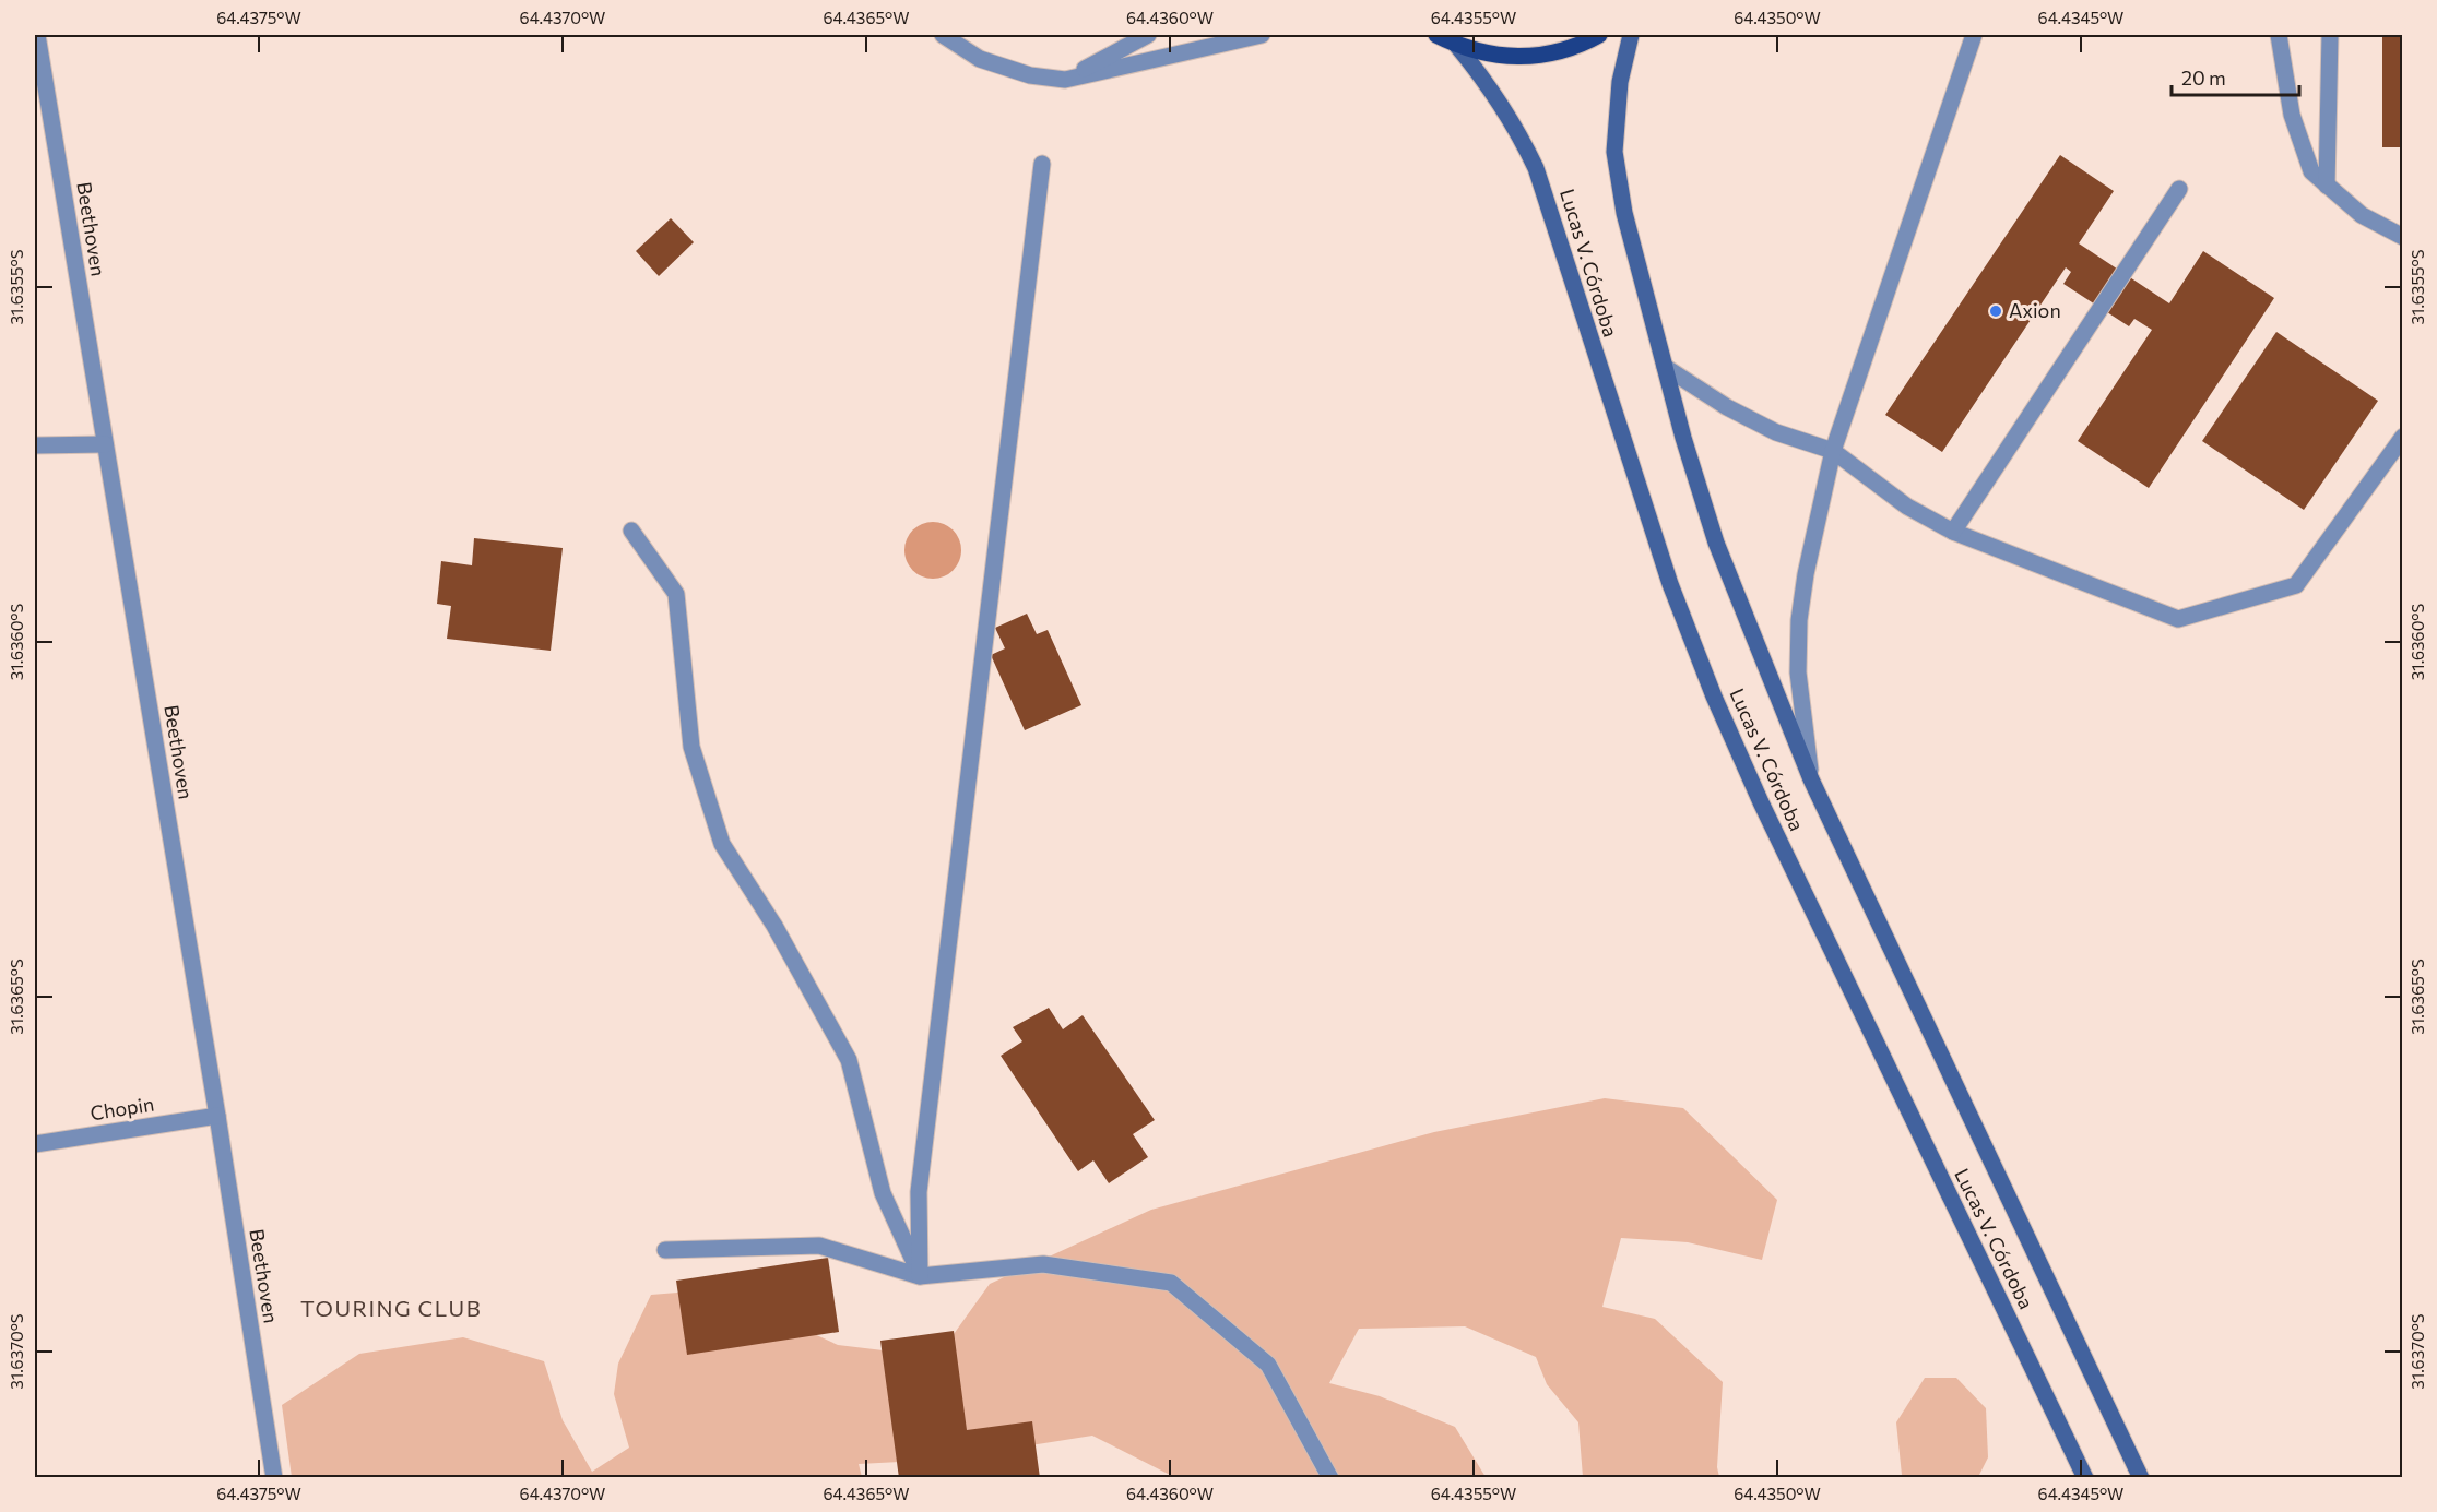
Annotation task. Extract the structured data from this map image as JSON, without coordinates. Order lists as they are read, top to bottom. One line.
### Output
{"streets":{"main road":["Lucas V. Córdoba"],"street":["Beethoven","Chopin"]},"crossings":[["Beethoven","Chopin"]],"districts":["TOURING CLUB"],"places":["Axion"],"scale_bar":"20 m","coordinates":["64.4375°W","64.4370°W","64.4365°W","64.4360°W","64.4355°W","64.4350°W","64.4345°W","31.6355°S","31.6360°S","31.6365°S","31.6370°S"]}
